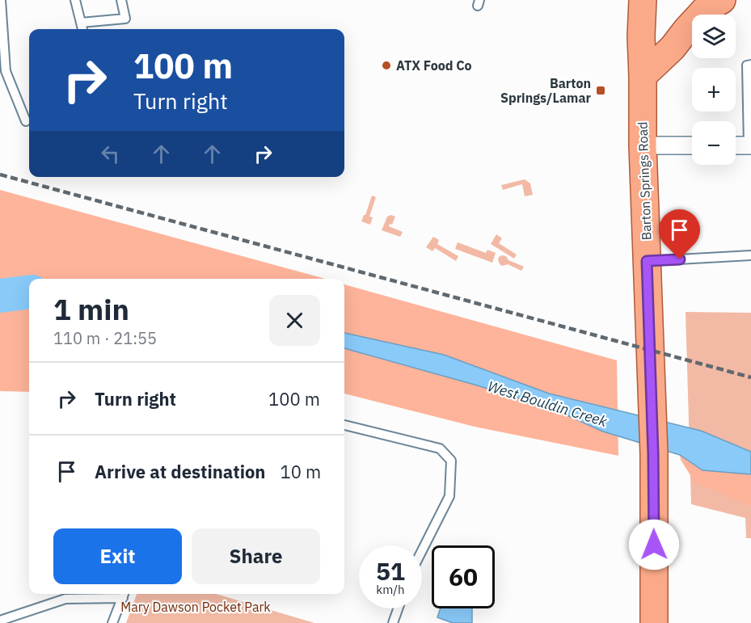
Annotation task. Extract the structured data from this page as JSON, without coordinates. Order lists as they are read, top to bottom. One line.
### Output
{"streets":{"main road":["Barton Springs Road"]},"water":["West Bouldin Creek"],"parks":["Mary Dawson Pocket Park"],"places":{"other":["ATX Food Co"],"transit":["Barton Springs/Lamar"]},"page":{"map_buttons":["+","−"],"turn":["100 m","Turn right"],"heading":["1 min","110 m · 21:55"],"list":[{"name":"Turn right","value":"100 m"},{"name":"Arrive at destination","value":"10 m"}],"buttons":["Exit","Share"],"speed":"51 km/h","limit":"60"}}
